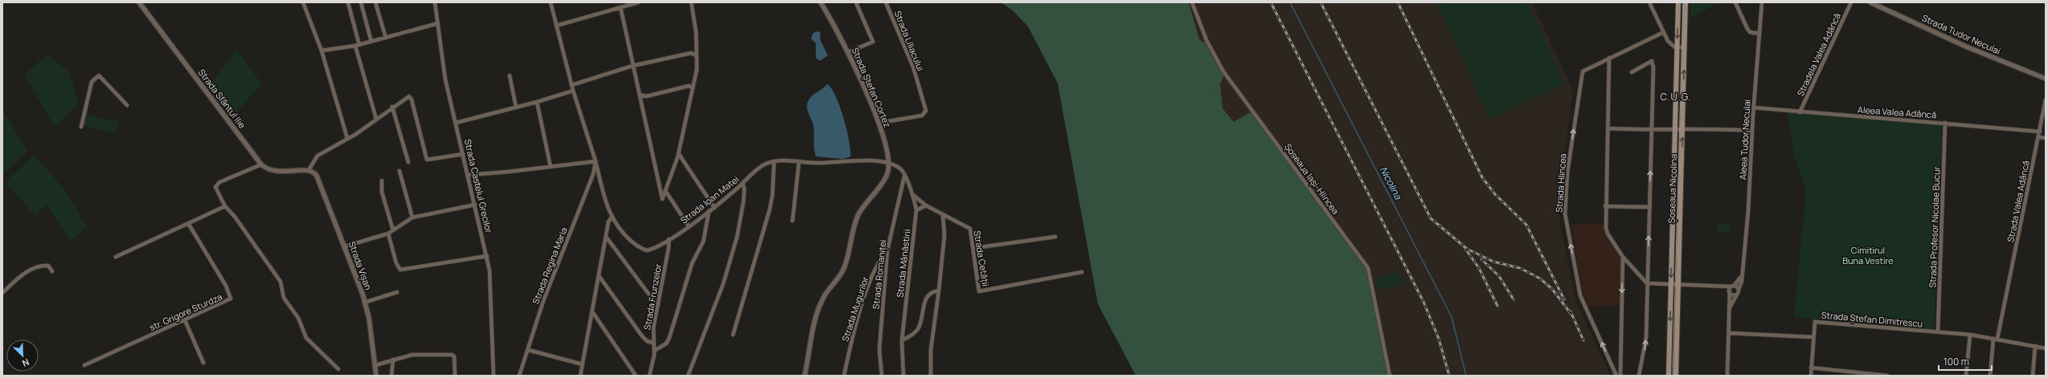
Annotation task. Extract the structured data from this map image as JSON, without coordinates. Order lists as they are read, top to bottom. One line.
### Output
{"streets":{"main road":["Șoseaua Nicolina"],"street":["Strada Tudor Neculai","Strada Liliacului","Stradela Valea Adâncă","Strada Ștefan Cortez","Strada Sfântul Ilie","Aleea Valea Adâncă","Aleea Tudor Neculai","Șoseaua Iași-Hlincea","Strada Hlincea","Strada Castelul Grecilor","Strada Ioan Matei","Strada Valea Adâncă","Strada Profesor Nicolae Bucur","Strada Cetății","Strada Mânăstirii","Strada Vișan","Strada Regina Maria","Strada Romaniței","Strada Frunzelor","Strada Mugurilor","str. Grigore Sturdza","Strada Ștefan Dimitrescu"]},"crossings":[["Strada Liliacului","Strada Ștefan Cortez"],["Stradela Valea Adâncă","Aleea Valea Adâncă"],["Strada Ștefan Cortez","Strada Ioan Matei"],["Strada Ștefan Cortez","Strada Mânăstirii"],["Strada Sfântul Ilie","Strada Vișan"],["Aleea Valea Adâncă","Aleea Tudor Neculai"],["Aleea Valea Adâncă","Strada Valea Adâncă"],["Aleea Valea Adâncă","Strada Profesor Nicolae Bucur"],["Strada Ioan Matei","Strada Mânăstirii"],["Strada Ioan Matei","Strada Regina Maria"],["Strada Ioan Matei","Strada Frunzelor"],["Strada Valea Adâncă","Strada Ștefan Dimitrescu"],["Strada Profesor Nicolae Bucur","Strada Ștefan Dimitrescu"],["Strada Cetății","Strada Mânăstirii"],["Strada Mânăstirii","Strada Romaniței"],["Strada Romaniței","Strada Mugurilor"]],"districts":["C.U.G."],"water":["Nicolina"],"parks":["Cimitirul Buna Vestire"],"scale_bar":"100 m","north":"bottom right"}
